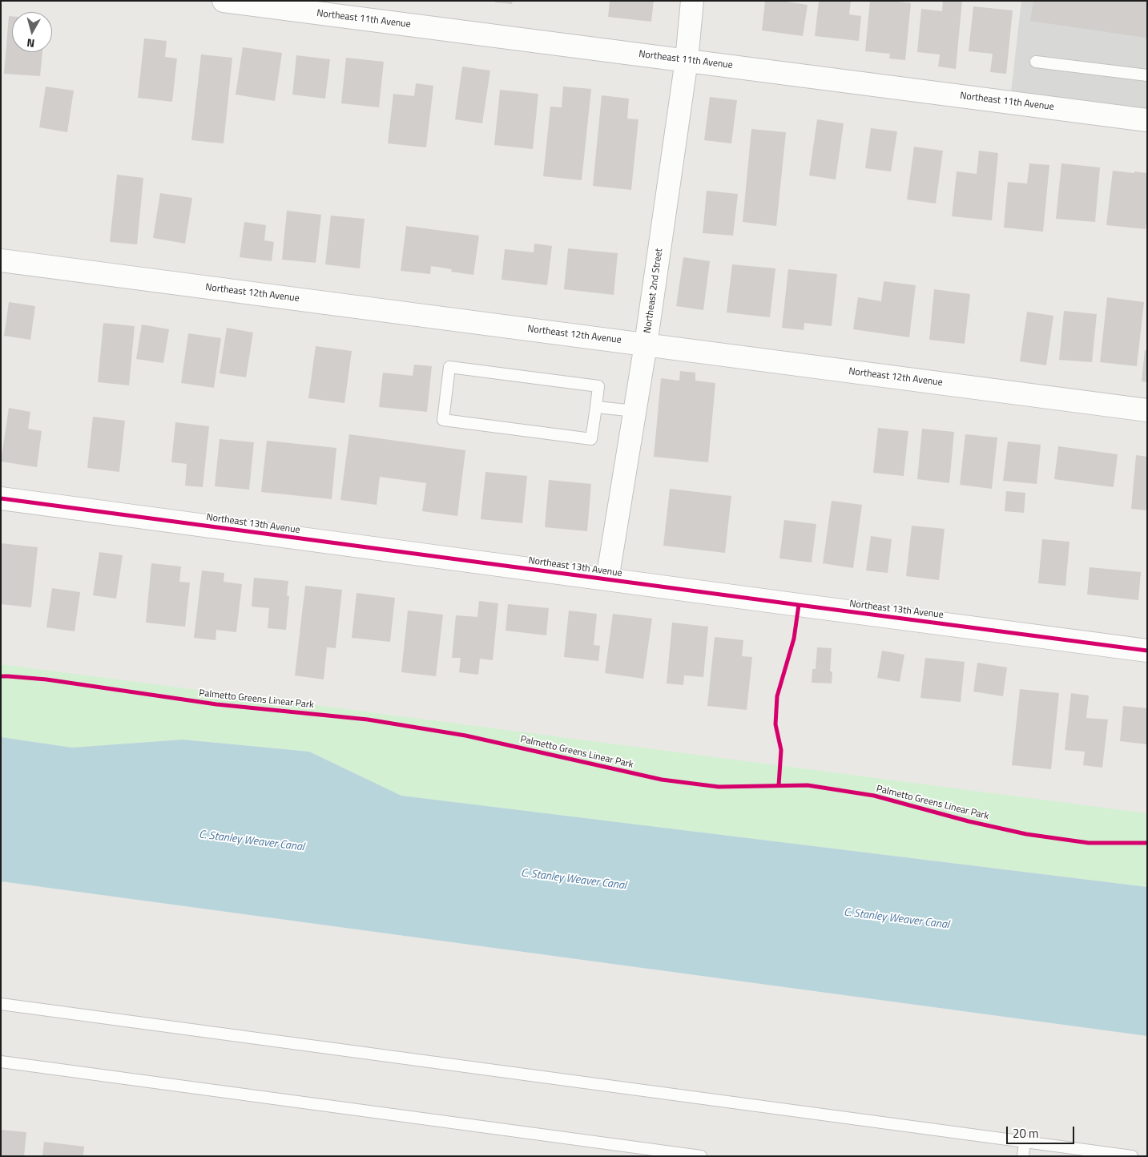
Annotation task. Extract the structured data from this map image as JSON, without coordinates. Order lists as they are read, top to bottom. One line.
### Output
{"streets":{"street":["Northeast 11th Avenue","Northeast 2nd Street","Northeast 12th Avenue","Northeast 13th Avenue"],"cycle path":["Palmetto Greens Linear Park"]},"crossings":[["Northeast 11th Avenue","Northeast 2nd Street"],["Northeast 2nd Street","Northeast 12th Avenue"],["Northeast 2nd Street","Northeast 13th Avenue"]],"water":["C. Stanley Weaver Canal"],"scale_bar":"20 m","north":"bottom"}
